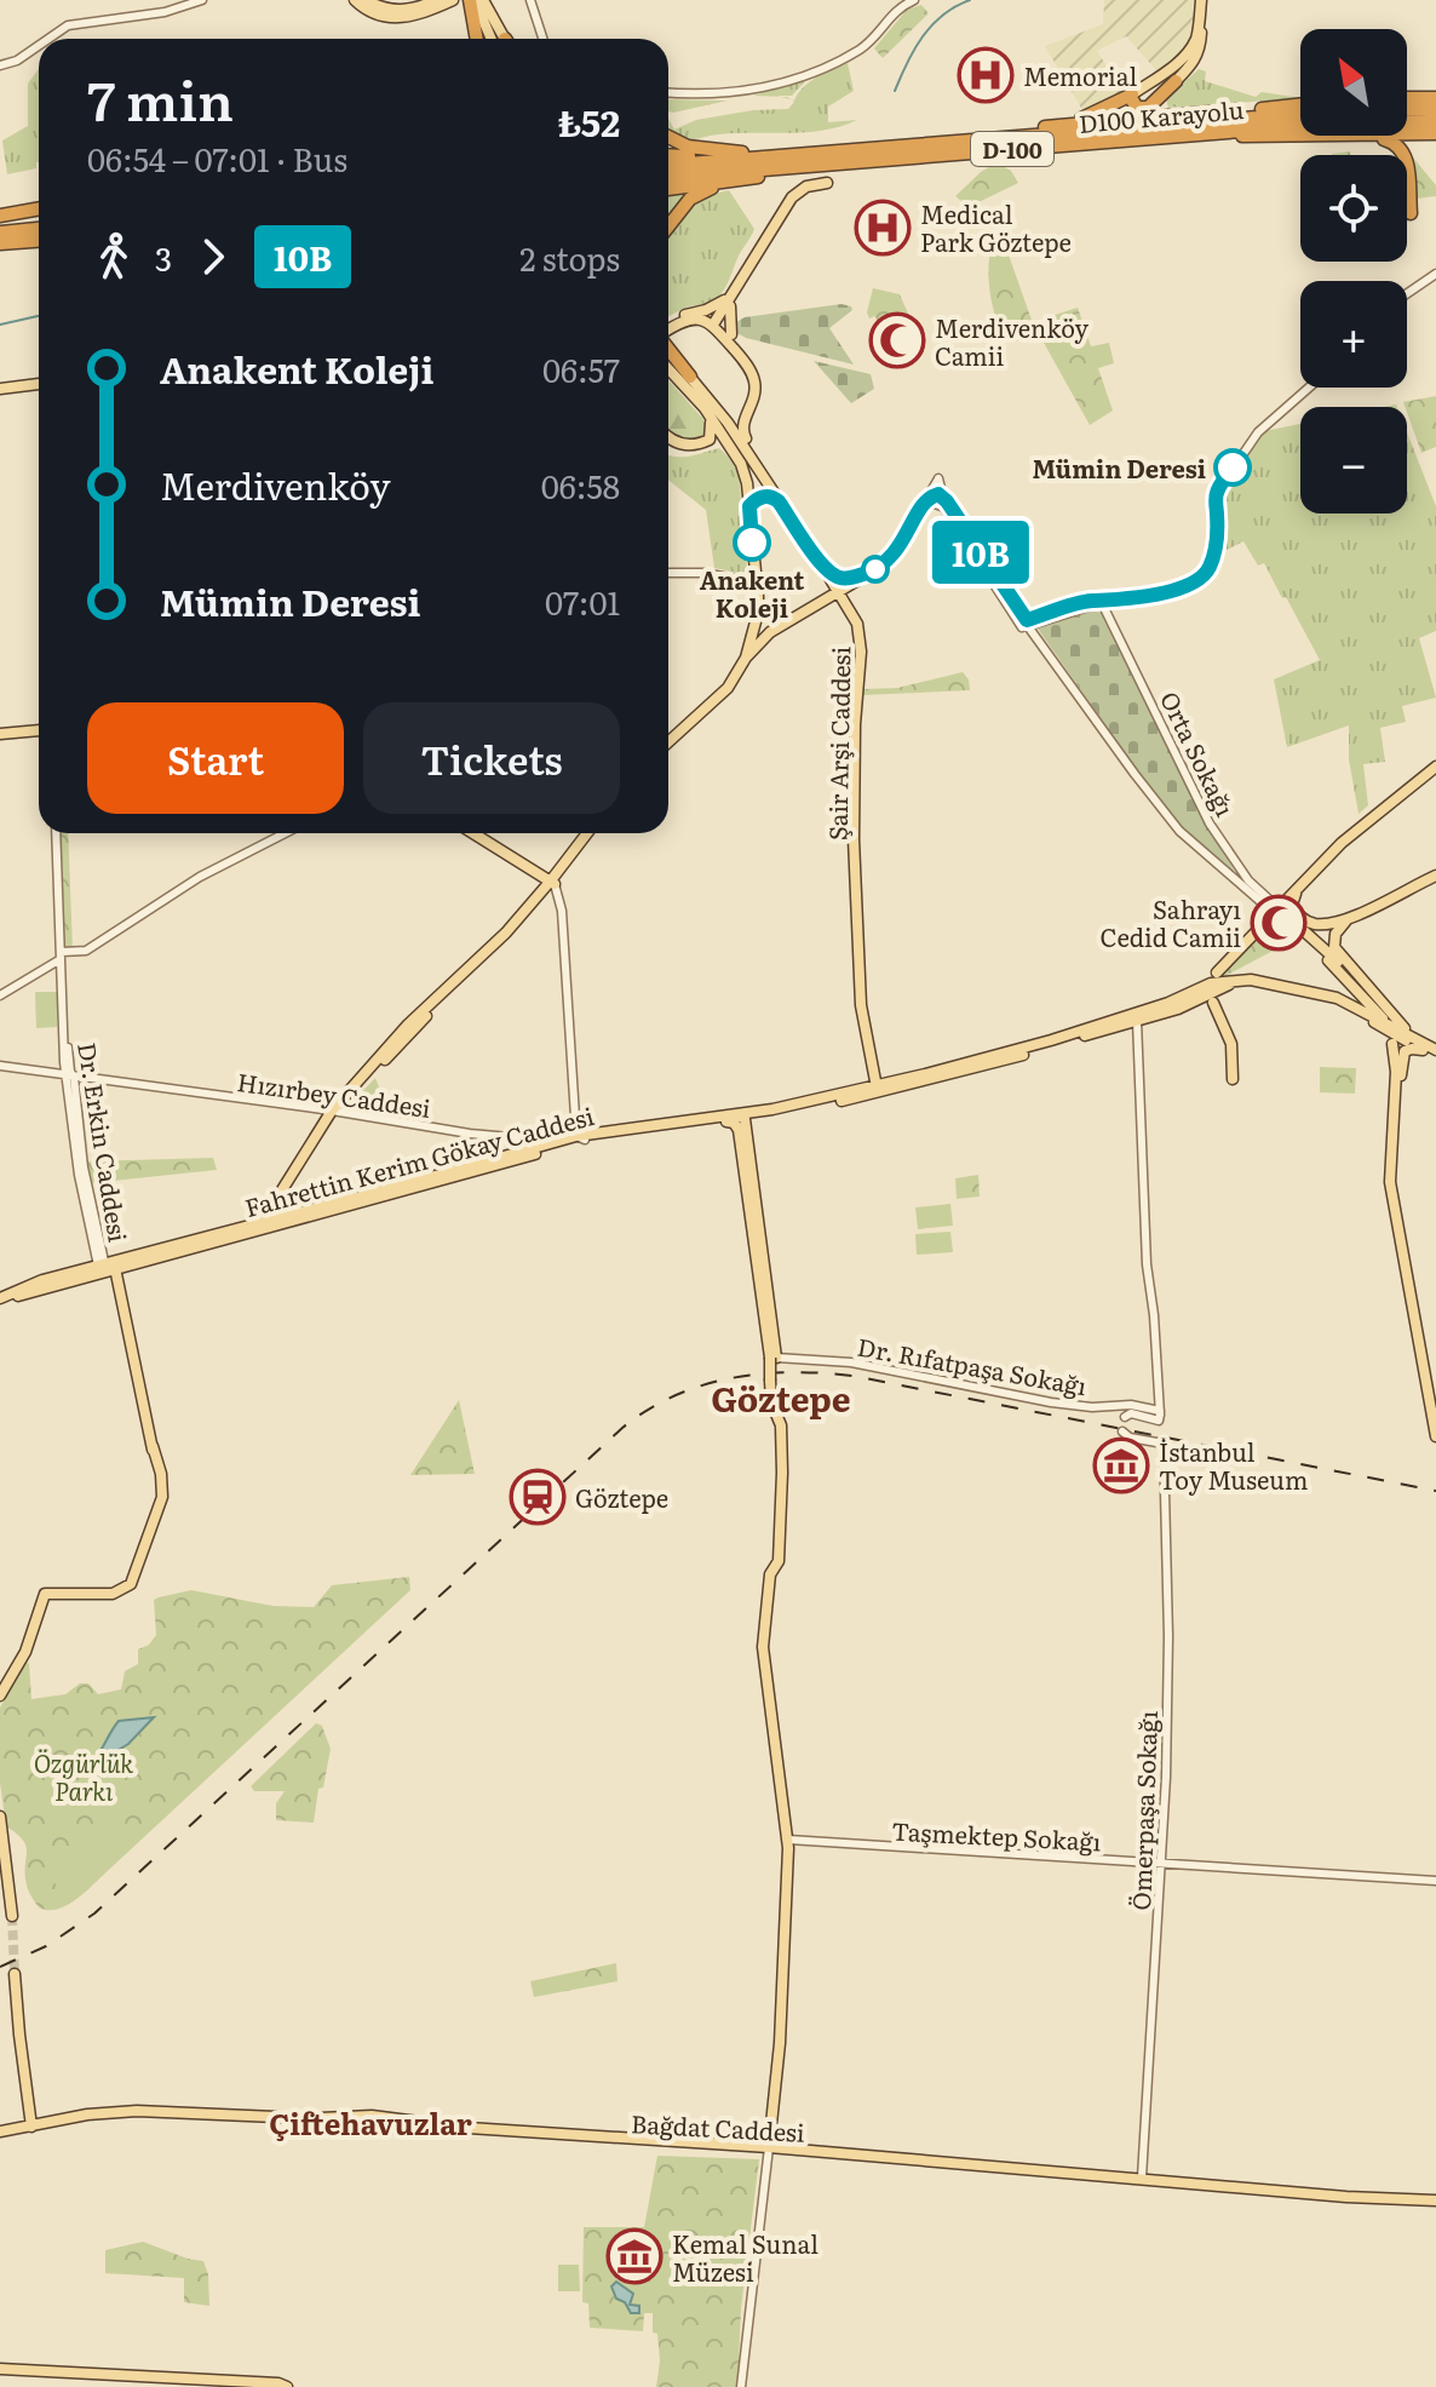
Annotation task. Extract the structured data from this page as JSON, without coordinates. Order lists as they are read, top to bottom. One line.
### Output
{"streets":{"highway":["D100 Karayolu","D-100"],"main road":["Şair Arşi Caddesi","Fahrettin Kerim Gökay Caddesi","Bağdat Caddesi"],"street":["Orta Sokağı","Hızırbey Caddesi","Dr. Erkin Caddesi","Dr. Rıfatpaşa Sokağı","Ömerpaşa Sokağı","Taşmektep Sokağı"]},"crossings":[["Şair Arşi Caddesi","Fahrettin Kerim Gökay Caddesi"],["Hızırbey Caddesi","Dr. Erkin Caddesi"],["Hızırbey Caddesi","Fahrettin Kerim Gökay Caddesi"],["Dr. Erkin Caddesi","Fahrettin Kerim Gökay Caddesi"],["Ömerpaşa Sokağı","Taşmektep Sokağı"],["Ömerpaşa Sokağı","Bağdat Caddesi"]],"districts":["Göztepe","Çiftehavuzlar"],"parks":["Özgürlük Parkı"],"places":{"hospital":["Memorial","Medical Park Göztepe"],"mosque":["Merdivenköy Camii","Sahrayı Cedid Camii"],"other":["Mümin Deresi","Anakent Koleji"],"museum":["İstanbul Toy Museum","Kemal Sunal Müzesi"],"station":["Göztepe"]},"lines":["bus line 10B"],"north":"top left","page":{"on_map":"10B","map_buttons":["+","−"],"heading":["7 min","06:54 – 07:01 · Bus","₺52"],"legs":["3","10B","2 stops"],"list":[{"name":"Anakent Koleji","value":"06:57"},{"name":"Merdivenköy","value":"06:58"},{"name":"Mümin Deresi","value":"07:01"}],"buttons":["Start","Tickets"]}}
